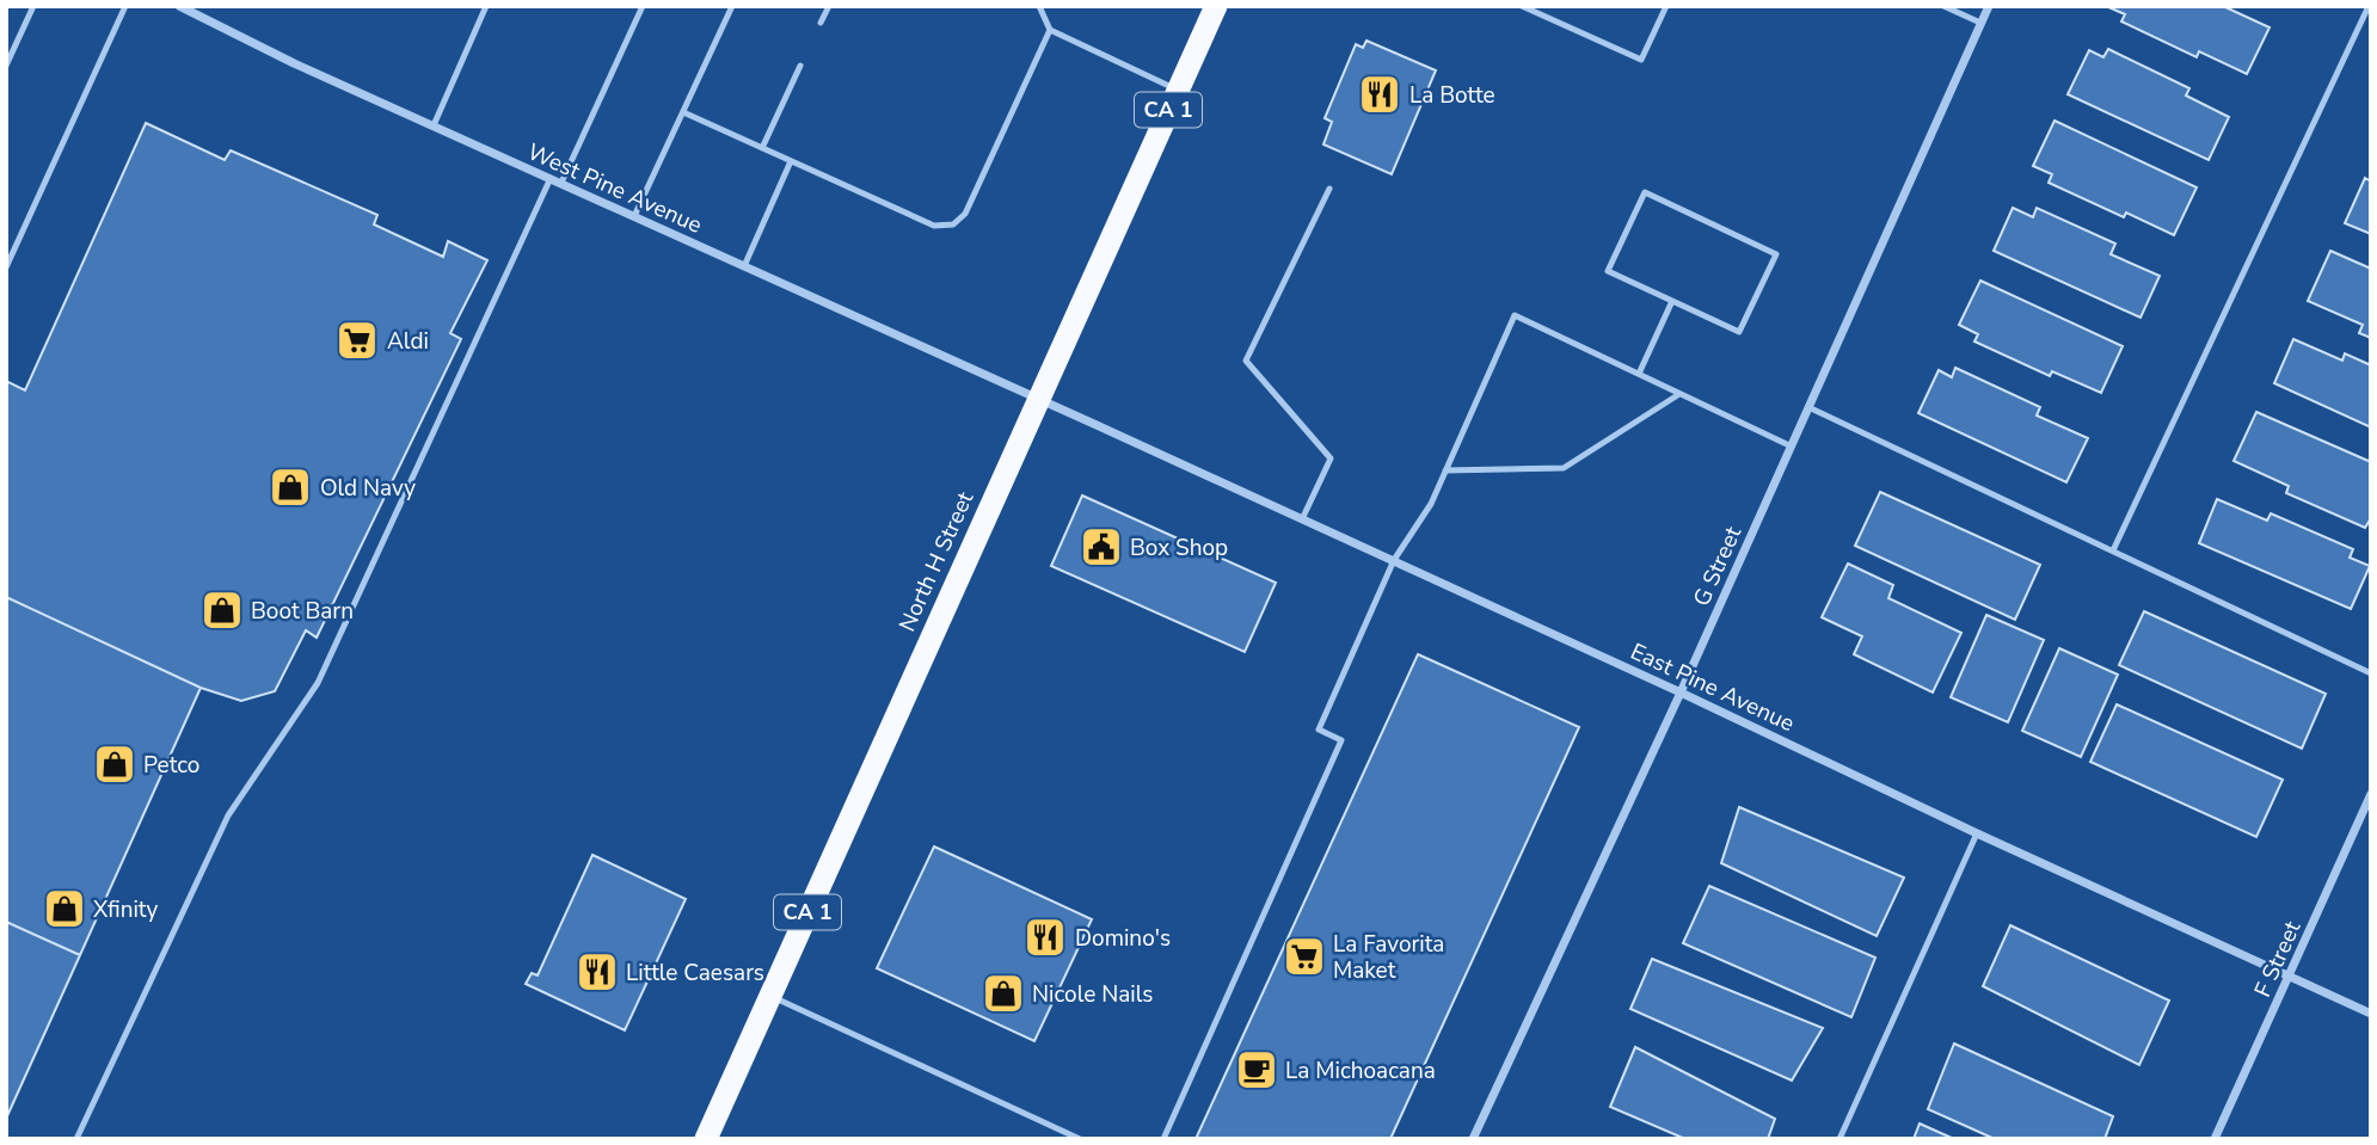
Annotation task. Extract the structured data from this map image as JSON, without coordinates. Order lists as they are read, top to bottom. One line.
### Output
{"streets":{"highway":["CA 1","North H Street"],"street":["West Pine Avenue","G Street","East Pine Avenue","F Street"]},"crossings":[["West Pine Avenue","North H Street"],["West Pine Avenue","East Pine Avenue"],["North H Street","East Pine Avenue"],["G Street","East Pine Avenue"],["East Pine Avenue","F Street"]],"places":{"restaurant":["La Botte","Domino's","Little Caesars"],"supermarket":["Aldi","La Favorita Maket"],"shop":["Old Navy","Boot Barn","Petco","Xfinity","Nicole Nails"],"public building":["Box Shop"],"cafe":["La Michoacana"]}}
